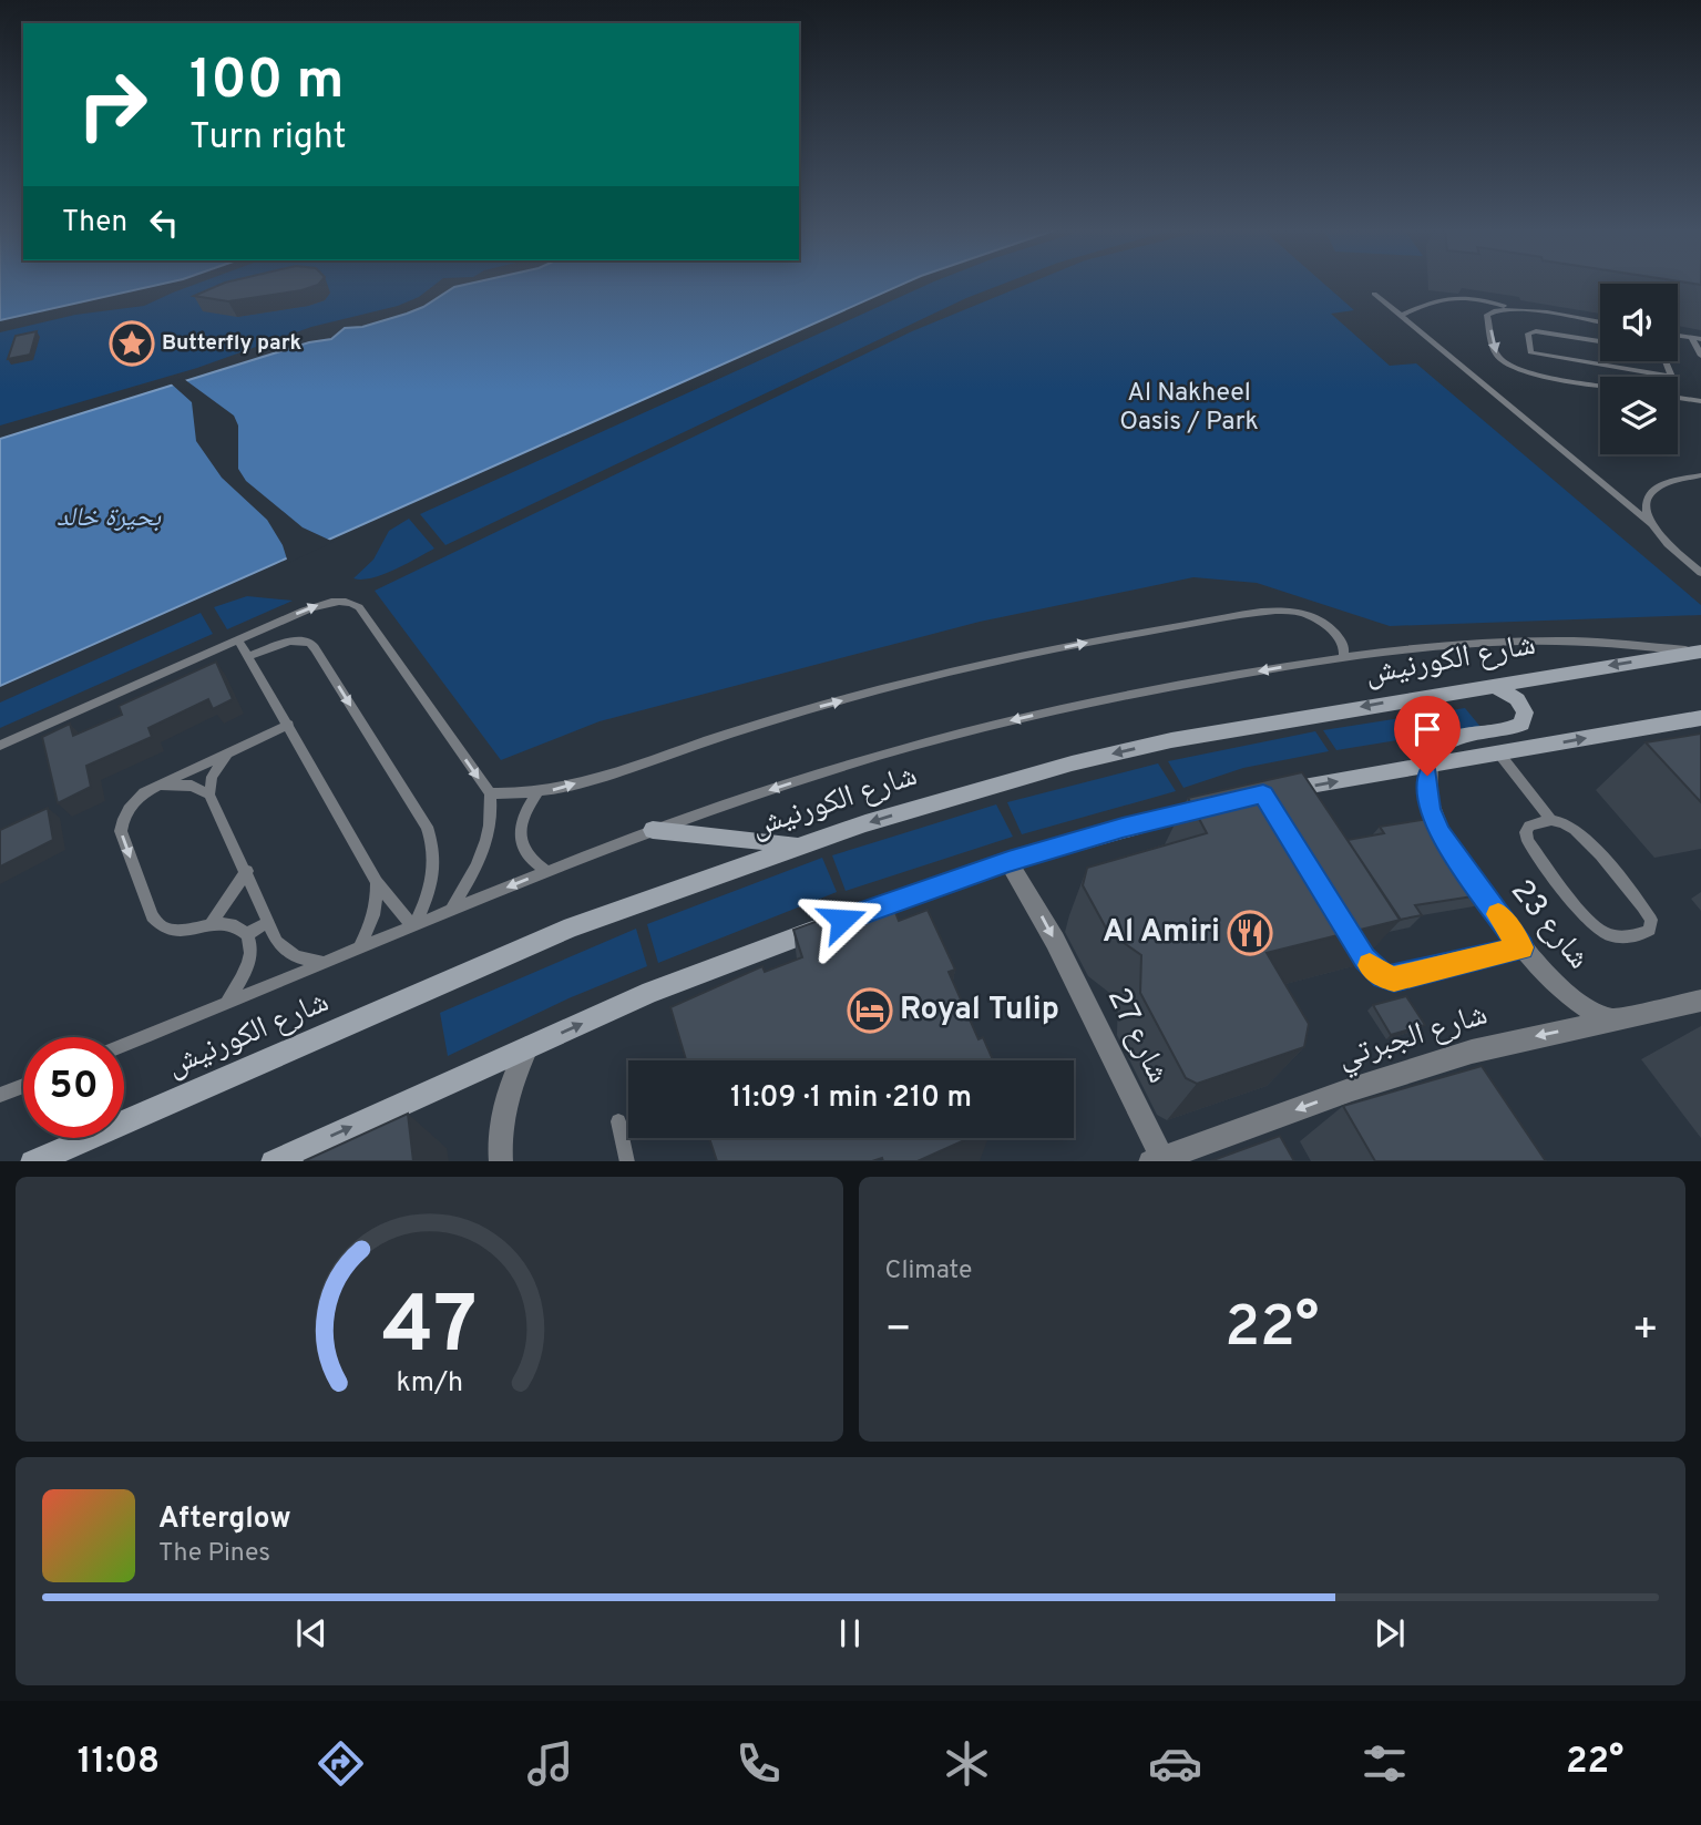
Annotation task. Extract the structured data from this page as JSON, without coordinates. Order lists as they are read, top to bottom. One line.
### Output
{"streets":{"main road":["شارع الكورنيش"],"street":["شارع 23","شارع 27","شارع الجبرتي"]},"crossings":[["شارع 23","شارع الجبرتي"],["شارع 27","شارع الجبرتي"]],"one_way":["شارع 27","شارع الجبرتي"],"water":["بحيرة خالد"],"parks":["Al Nakheel Oasis / Park"],"places":{"place":["Butterfly park"],"restaurant":["Al Amiri"],"hotel":["Royal Tulip"]},"page":{"turn":["100 m","Turn right"],"then":"Then","limit":"50","trip":"11:09 · 1 min · 210 m","tile":"Climate","heat":["−","22°","+"],"song":["Afterglow","The Pines"],"tabs":["11:08","22°"],"gauge":["47","km/h"]}}
